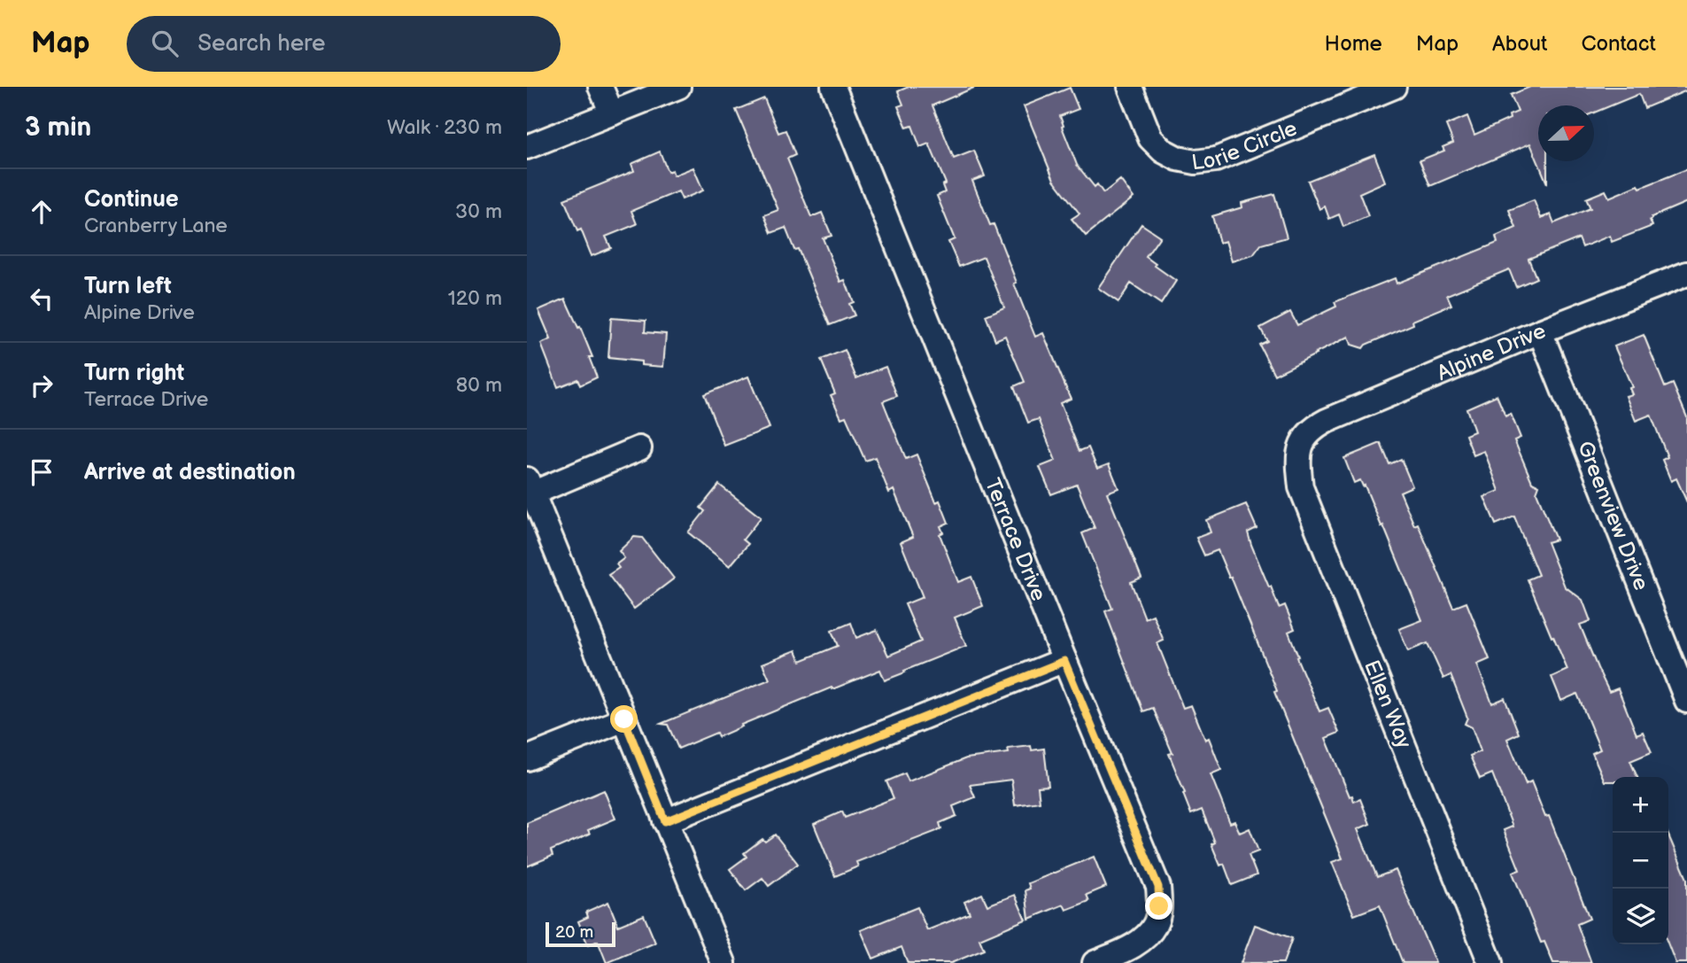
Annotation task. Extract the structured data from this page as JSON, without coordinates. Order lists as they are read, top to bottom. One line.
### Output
{"streets":{"street":["Lorie Circle","Alpine Drive","Greenview Drive","Terrace Drive","Ellen Way"]},"crossings":[["Alpine Drive","Greenview Drive"],["Alpine Drive","Ellen Way"]],"scale_bar":"20 m","north":"right","page":{"header":"Map","search":"Search here","nav":["Home","Map","About","Contact"],"heading":["3 min","Walk · 230 m"],"list":[["Continue","Cranberry Lane","30 m"],["Turn left","Alpine Drive","120 m"],["Turn right","Terrace Drive","80 m"],"Arrive at destination"],"map_buttons":["+","−"],"scale":"20 m"}}
